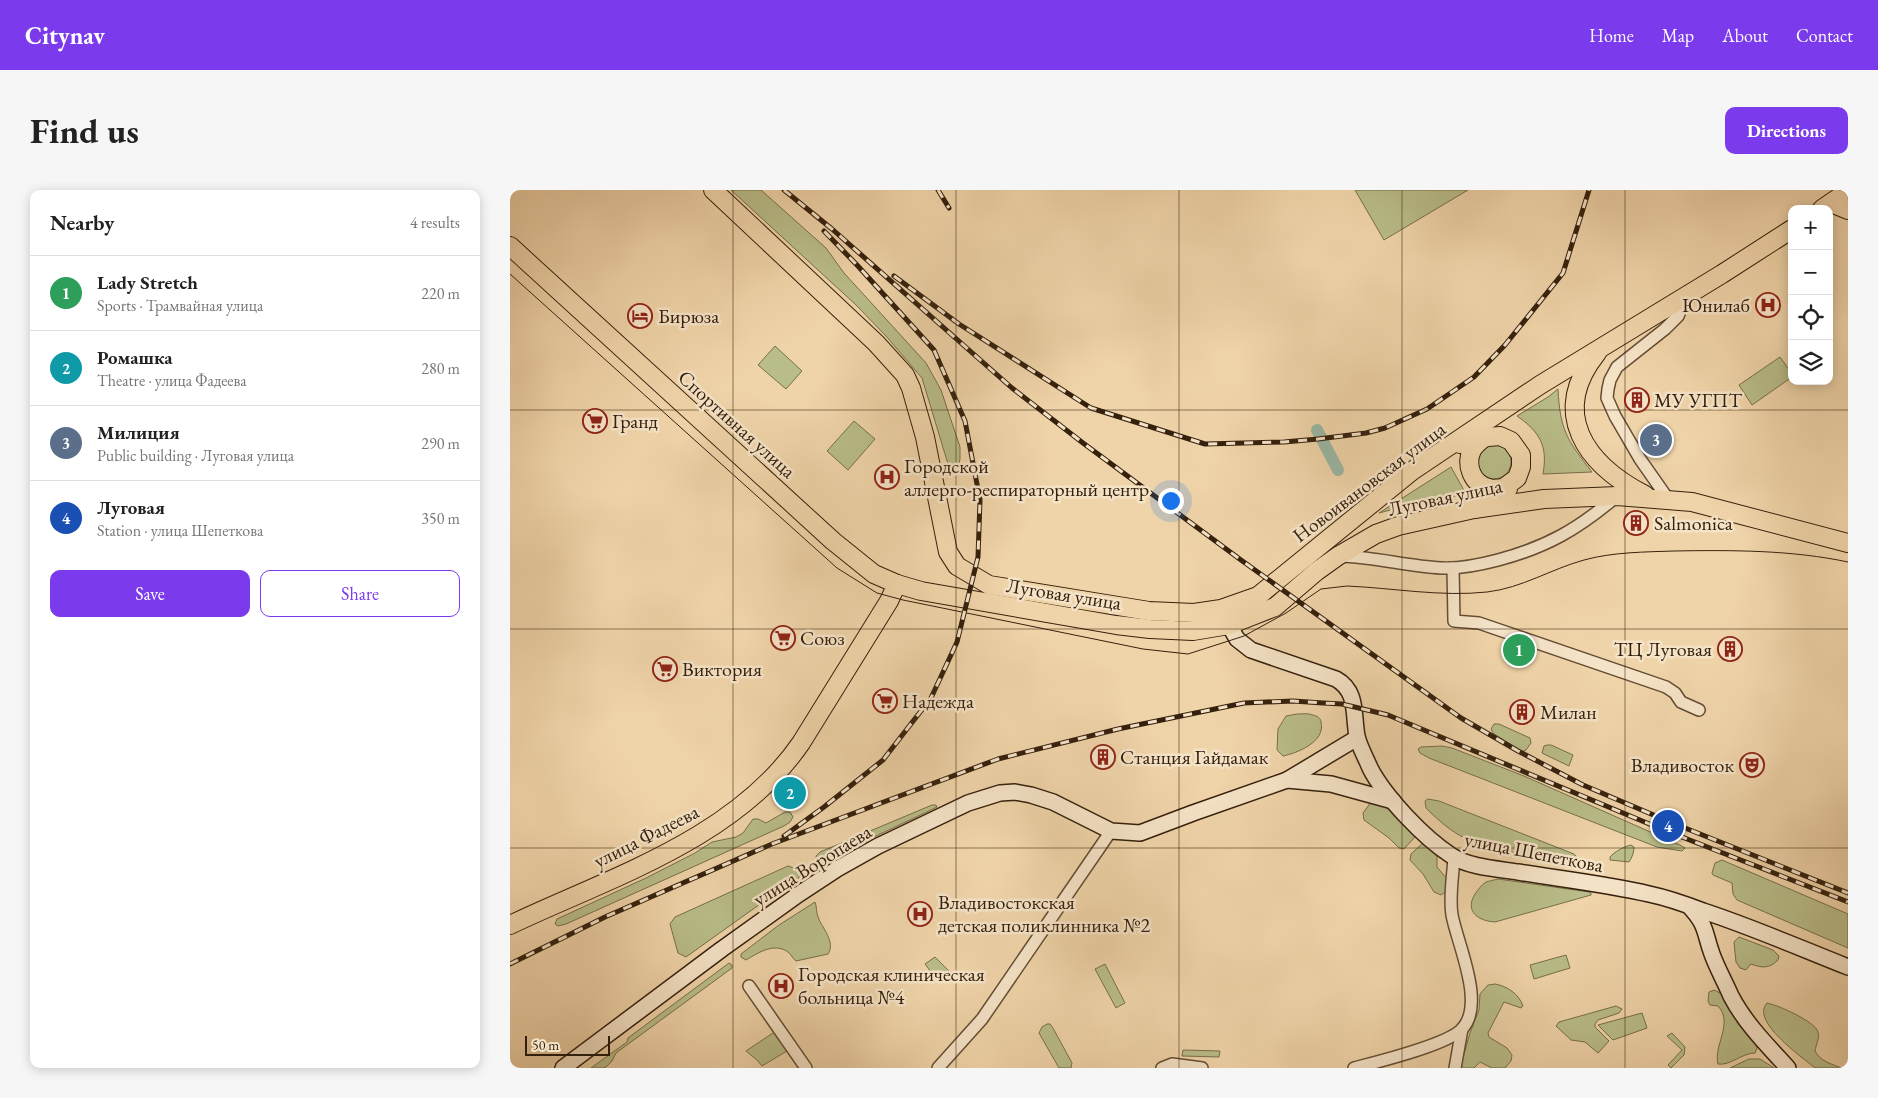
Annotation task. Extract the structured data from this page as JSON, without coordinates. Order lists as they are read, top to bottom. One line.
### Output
{"streets":{"main road":["Спортивная улица","Новоивановская улица","Луговая улица","улица Фадеева","улица Шепеткова","улица Воропаева"]},"crossings":[["Спортивная улица","Луговая улица"],["Спортивная улица","улица Фадеева"],["Луговая улица","улица Шепеткова"]],"places":{"hospital":["Юнилаб","Городской аллерго-респираторный центр","Владивостокская детская поликлинника №2","Городская клиническая больница №4"],"hotel":["Бирюза"],"building":["МУ УГПТ","Salmonica","ТЦ Луговая","Милан","Станция Гайдамак"],"supermarket":["Гранд","Союз","Виктория","Надежда"],"theatre":["Владивосток"]},"scale_bar":"50 m","page":{"header":"Citynav","nav":["Home","Map","About","Contact"],"buttons":["Directions",["Save","Share"]],"title":"Find us","heading":["Nearby","4 results"],"map_buttons":["+","−"],"list":[{"mark":"1","name":"Lady Stretch","note":"Sports · Трамвайная улица","value":"220 m"},{"mark":"2","name":"Ромашка","note":"Theatre · улица Фадеева","value":"280 m"},{"mark":"3","name":"Милиция","note":"Public building · Луговая улица","value":"290 m"},{"mark":"4","name":"Луговая","note":"Station · улица Шепеткова","value":"350 m"}],"pins":["3","1","2","4"],"scale":"50 m"}}
